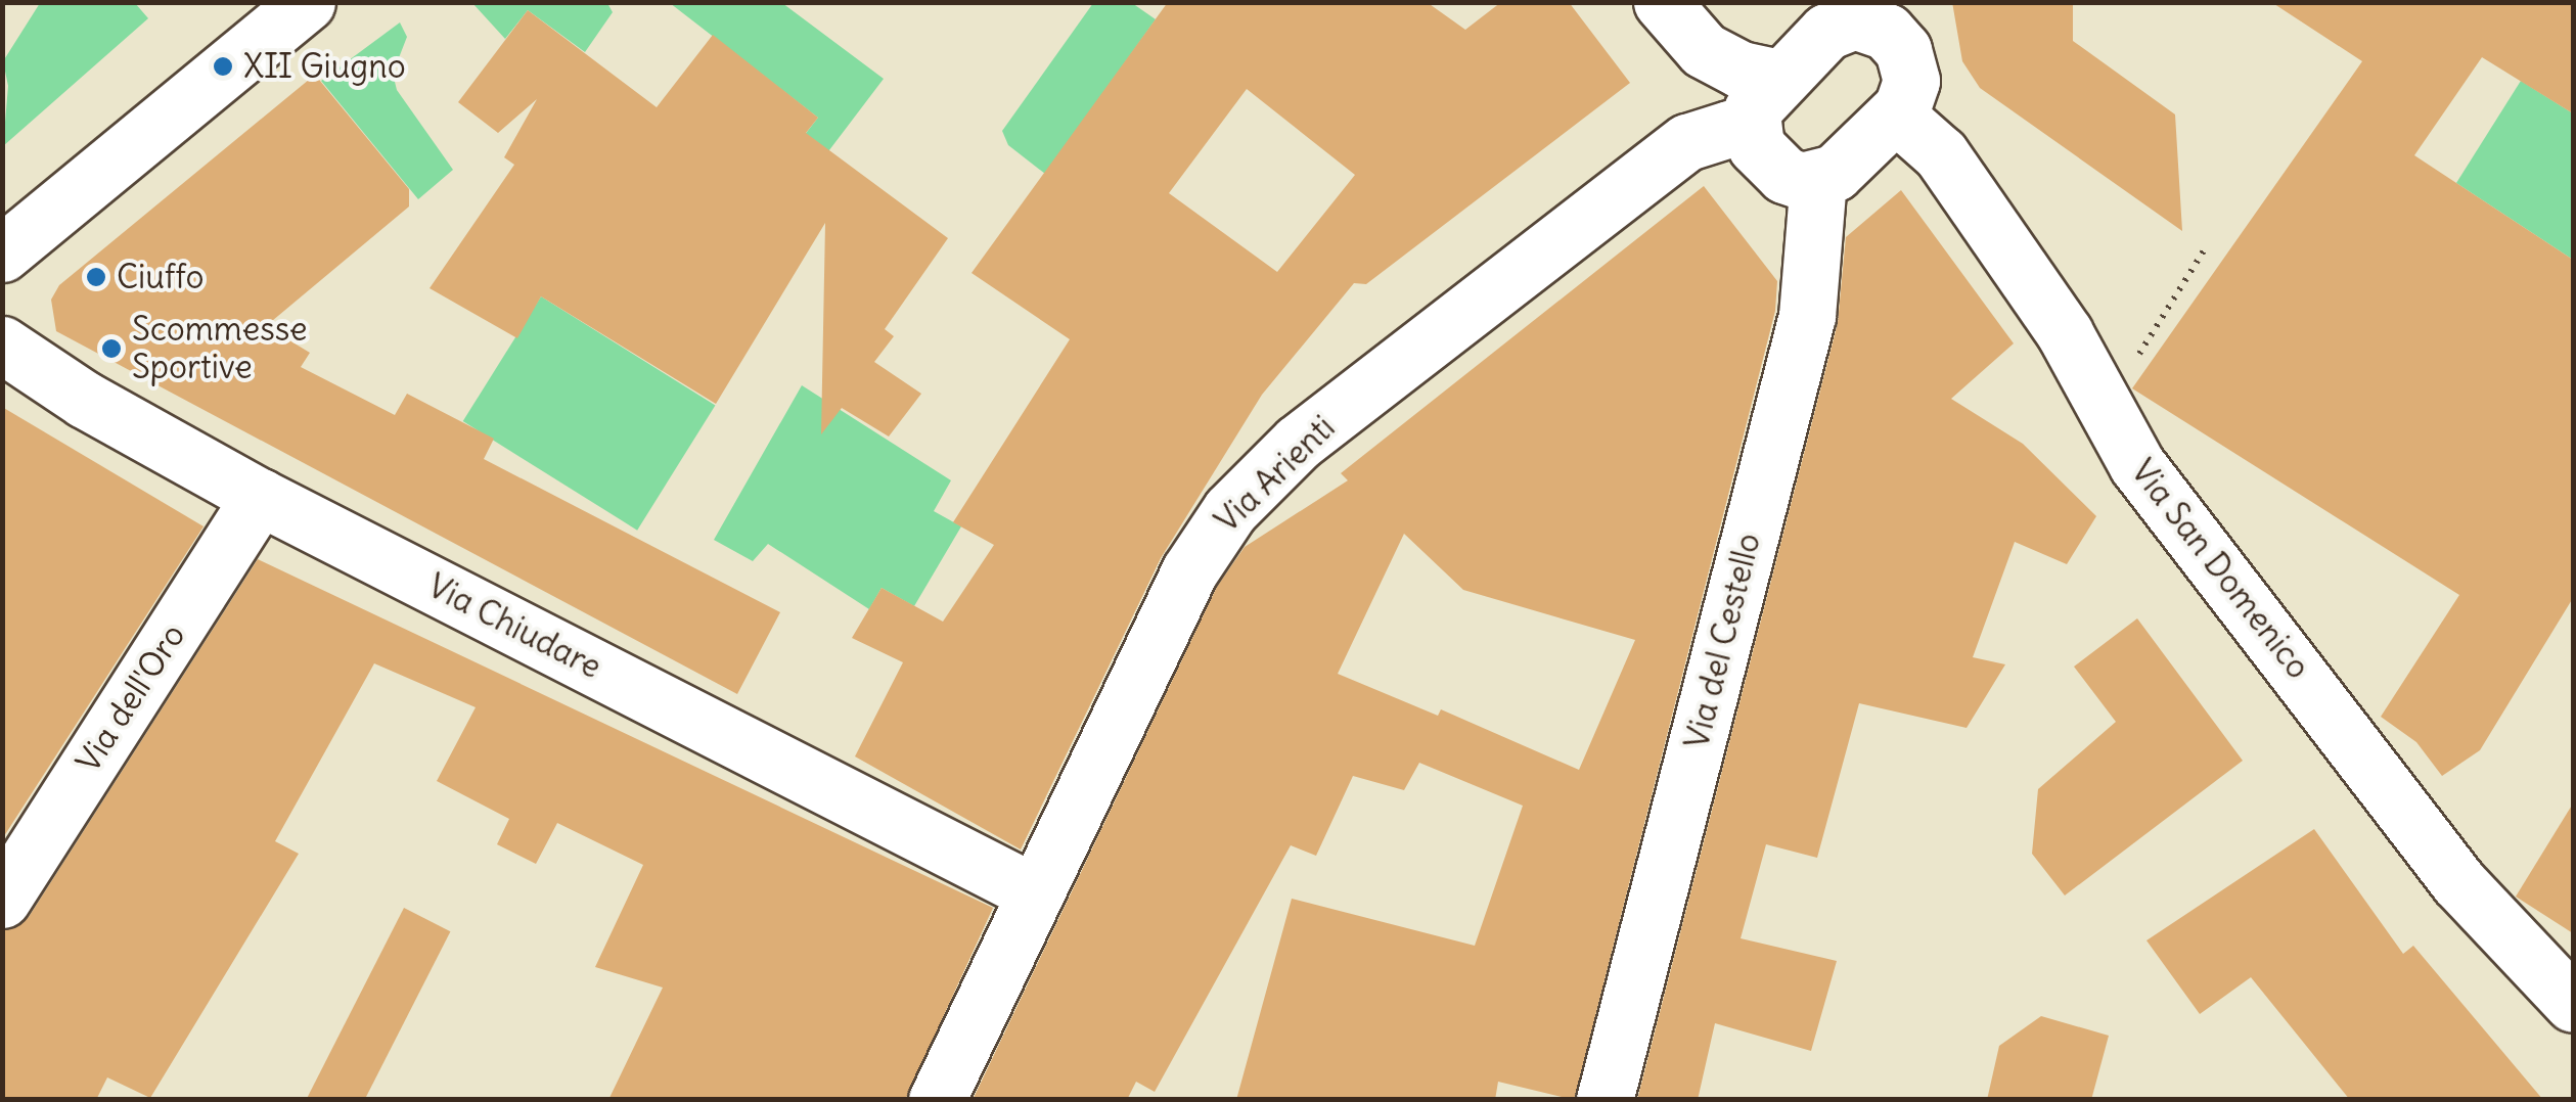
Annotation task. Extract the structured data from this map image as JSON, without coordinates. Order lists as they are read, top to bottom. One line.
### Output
{"streets":{"street":["Via Arienti","Via San Domenico","Via Chiudare","Via del Cestello","Via dell'Oro"]},"crossings":[["Via Arienti","Via San Domenico"],["Via Arienti","Via Chiudare"],["Via Arienti","Via del Cestello"],["Via San Domenico","Via del Cestello"],["Via Chiudare","Via dell'Oro"]],"places":["XII Giugno","Ciuffo","Scommesse Sportive"]}
